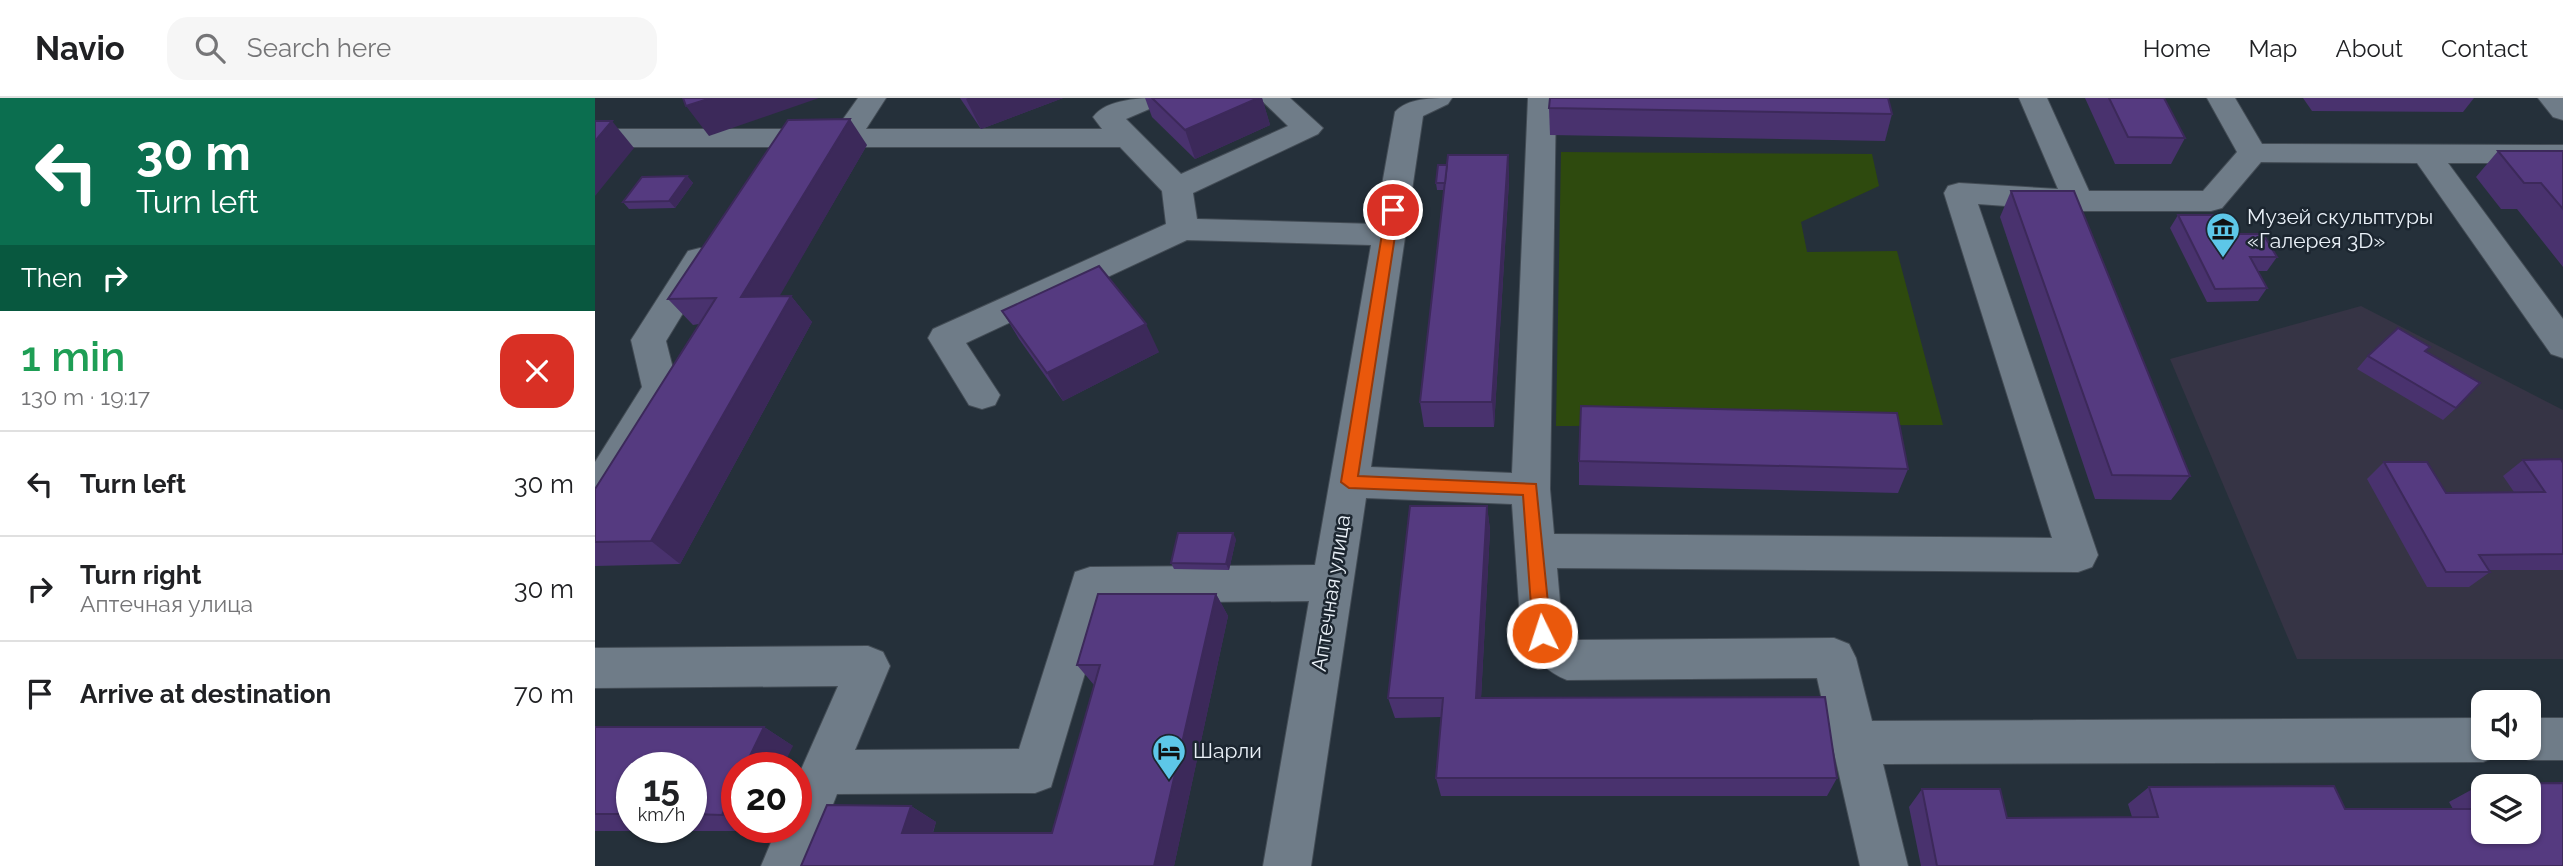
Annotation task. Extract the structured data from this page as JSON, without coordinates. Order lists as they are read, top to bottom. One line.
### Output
{"streets":{"street":["Аптечная улица"]},"places":{"museum":["Музей скульптуры «Галерея 3D»"],"hotel":["Шарли"]},"page":{"header":"Navio","search":"Search here","nav":["Home","Map","About","Contact"],"turn":["30 m","Turn left"],"then":"Then","heading":["1 min","130 m · 19:17"],"list":[{"name":"Turn left","value":"30 m"},{"name":"Turn right","note":"Аптечная улица","value":"30 m"},{"name":"Arrive at destination","value":"70 m"}],"speed":"15 km/h","limit":"20"}}
